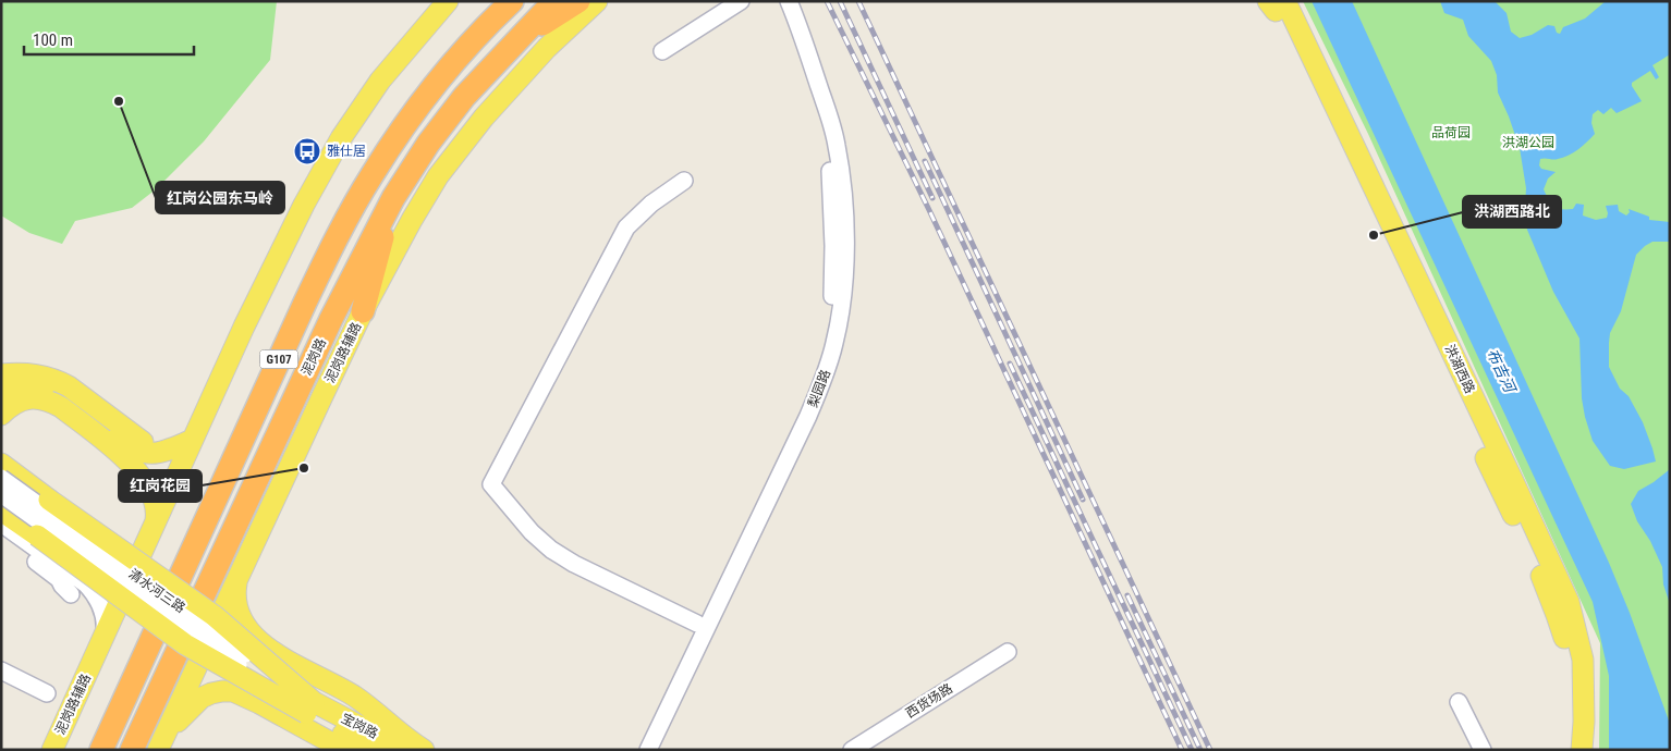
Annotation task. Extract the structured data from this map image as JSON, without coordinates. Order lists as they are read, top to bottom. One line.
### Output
{"streets":{"highway":["泥岗路","G107"],"main road":["泥岗路辅路","洪湖西路","宝岗路"],"street":["梨园路","清水河三路","西货场路"]},"crossings":[["清水河三路","宝岗路"]],"water":["布吉河"],"parks":["品荷园","洪湖公园"],"places":{"other":["红岗公园东马岭","洪湖西路北","红岗花园"],"bus stop":["雅仕居"]},"scale_bar":"100 m"}
